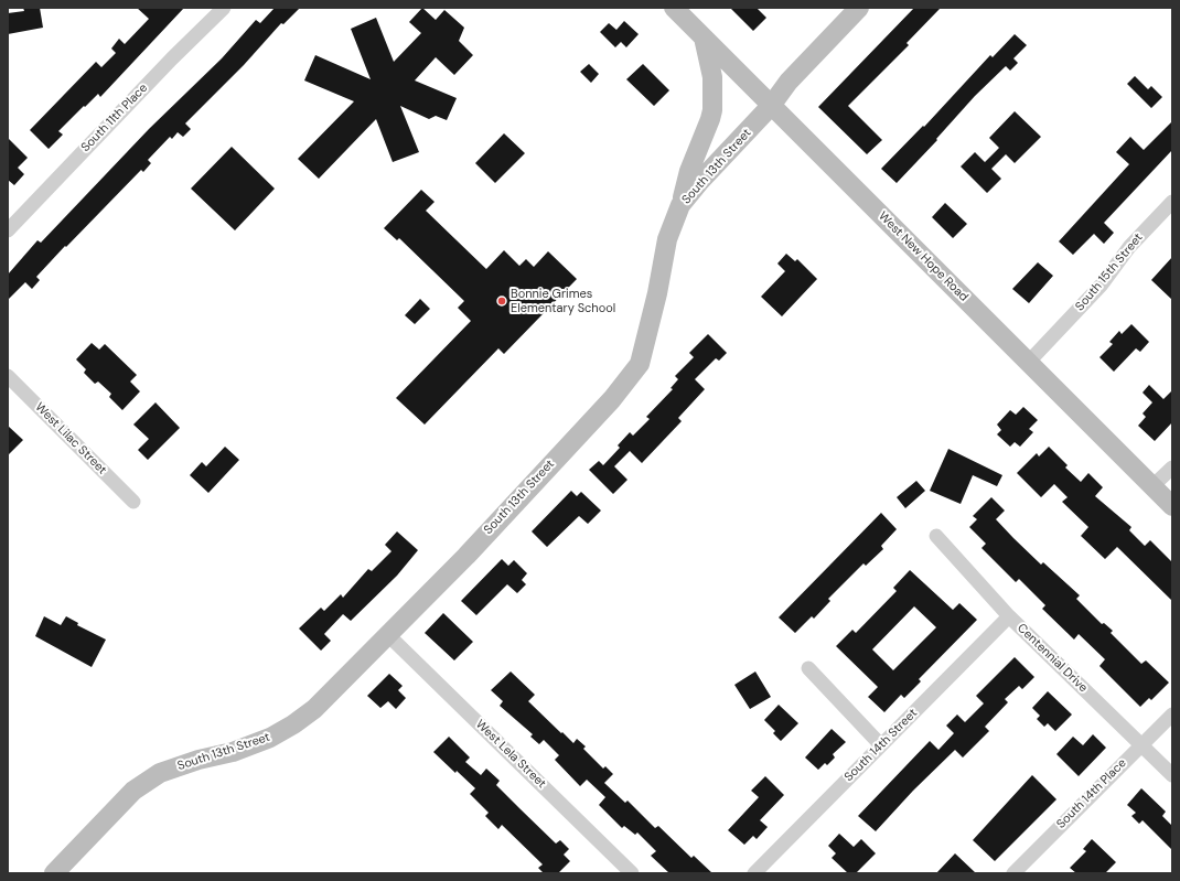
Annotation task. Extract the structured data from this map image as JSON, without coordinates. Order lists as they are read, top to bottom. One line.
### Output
{"streets":{"street":["South 11th Place","South 13th Street","West New Hope Road","South 15th Street","West Lilac Street","Centennial Drive","South 14th Street","West Lela Street","South 14th Place"]},"crossings":[["South 13th Street","West New Hope Road"],["South 13th Street","West Lela Street"],["West New Hope Road","South 15th Street"],["Centennial Drive","South 14th Street"],["Centennial Drive","South 14th Place"]],"places":["Bonnie Grimes Elementary School"]}
